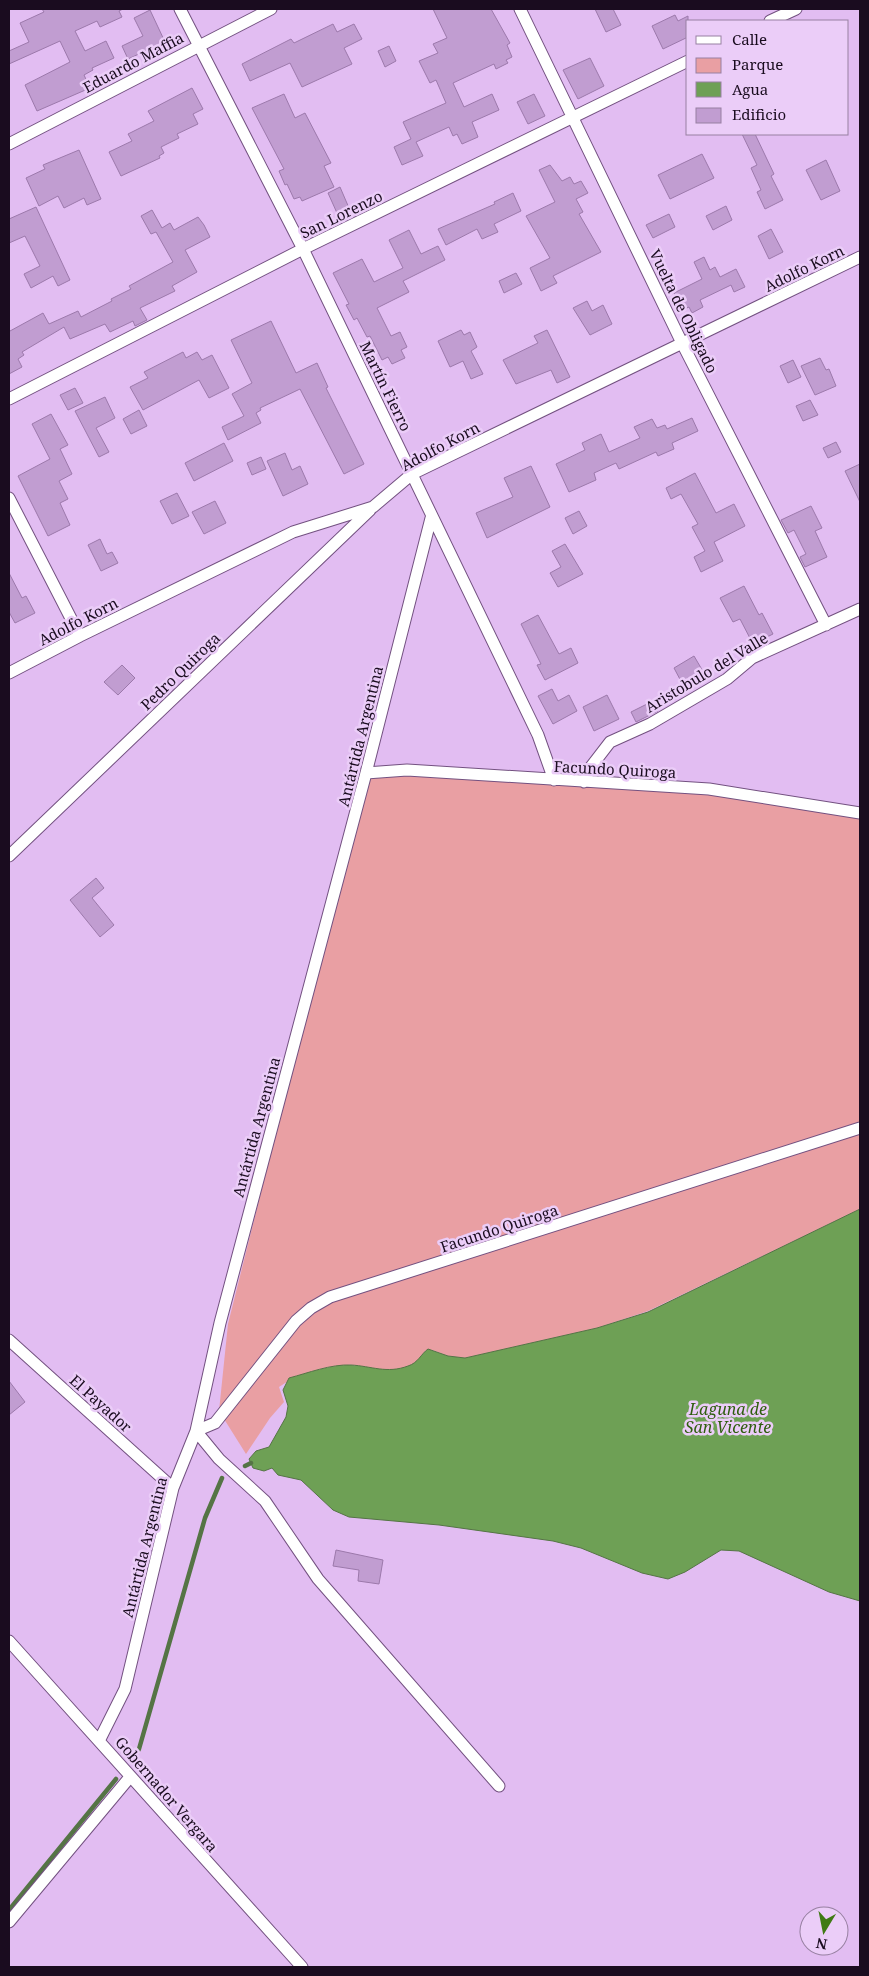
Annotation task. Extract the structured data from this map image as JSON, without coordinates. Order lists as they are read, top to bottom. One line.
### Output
{"streets":{"street":["Eduardo Maffia","San Lorenzo","Adolfo Korn","Vuelta de Obligado","Martín Fierro","Pedro Quiroga","Aristobulo del Valle","Antártida Argentina","Facundo Quiroga","El Payador","Gobernador Vergara"]},"crossings":[["Eduardo Maffia","Martín Fierro"],["San Lorenzo","Vuelta de Obligado"],["San Lorenzo","Martín Fierro"],["Adolfo Korn","Vuelta de Obligado"],["Adolfo Korn","Martín Fierro"],["Adolfo Korn","Pedro Quiroga"],["Vuelta de Obligado","Aristobulo del Valle"],["Martín Fierro","Antártida Argentina"],["Martín Fierro","Facundo Quiroga"],["Aristobulo del Valle","Facundo Quiroga"],["Antártida Argentina","Facundo Quiroga"],["Antártida Argentina","El Payador"],["Antártida Argentina","Gobernador Vergara"]],"water":["Laguna de San Vicente"],"legend":["Calle","Parque","Agua","Edificio"],"north":"bottom"}
